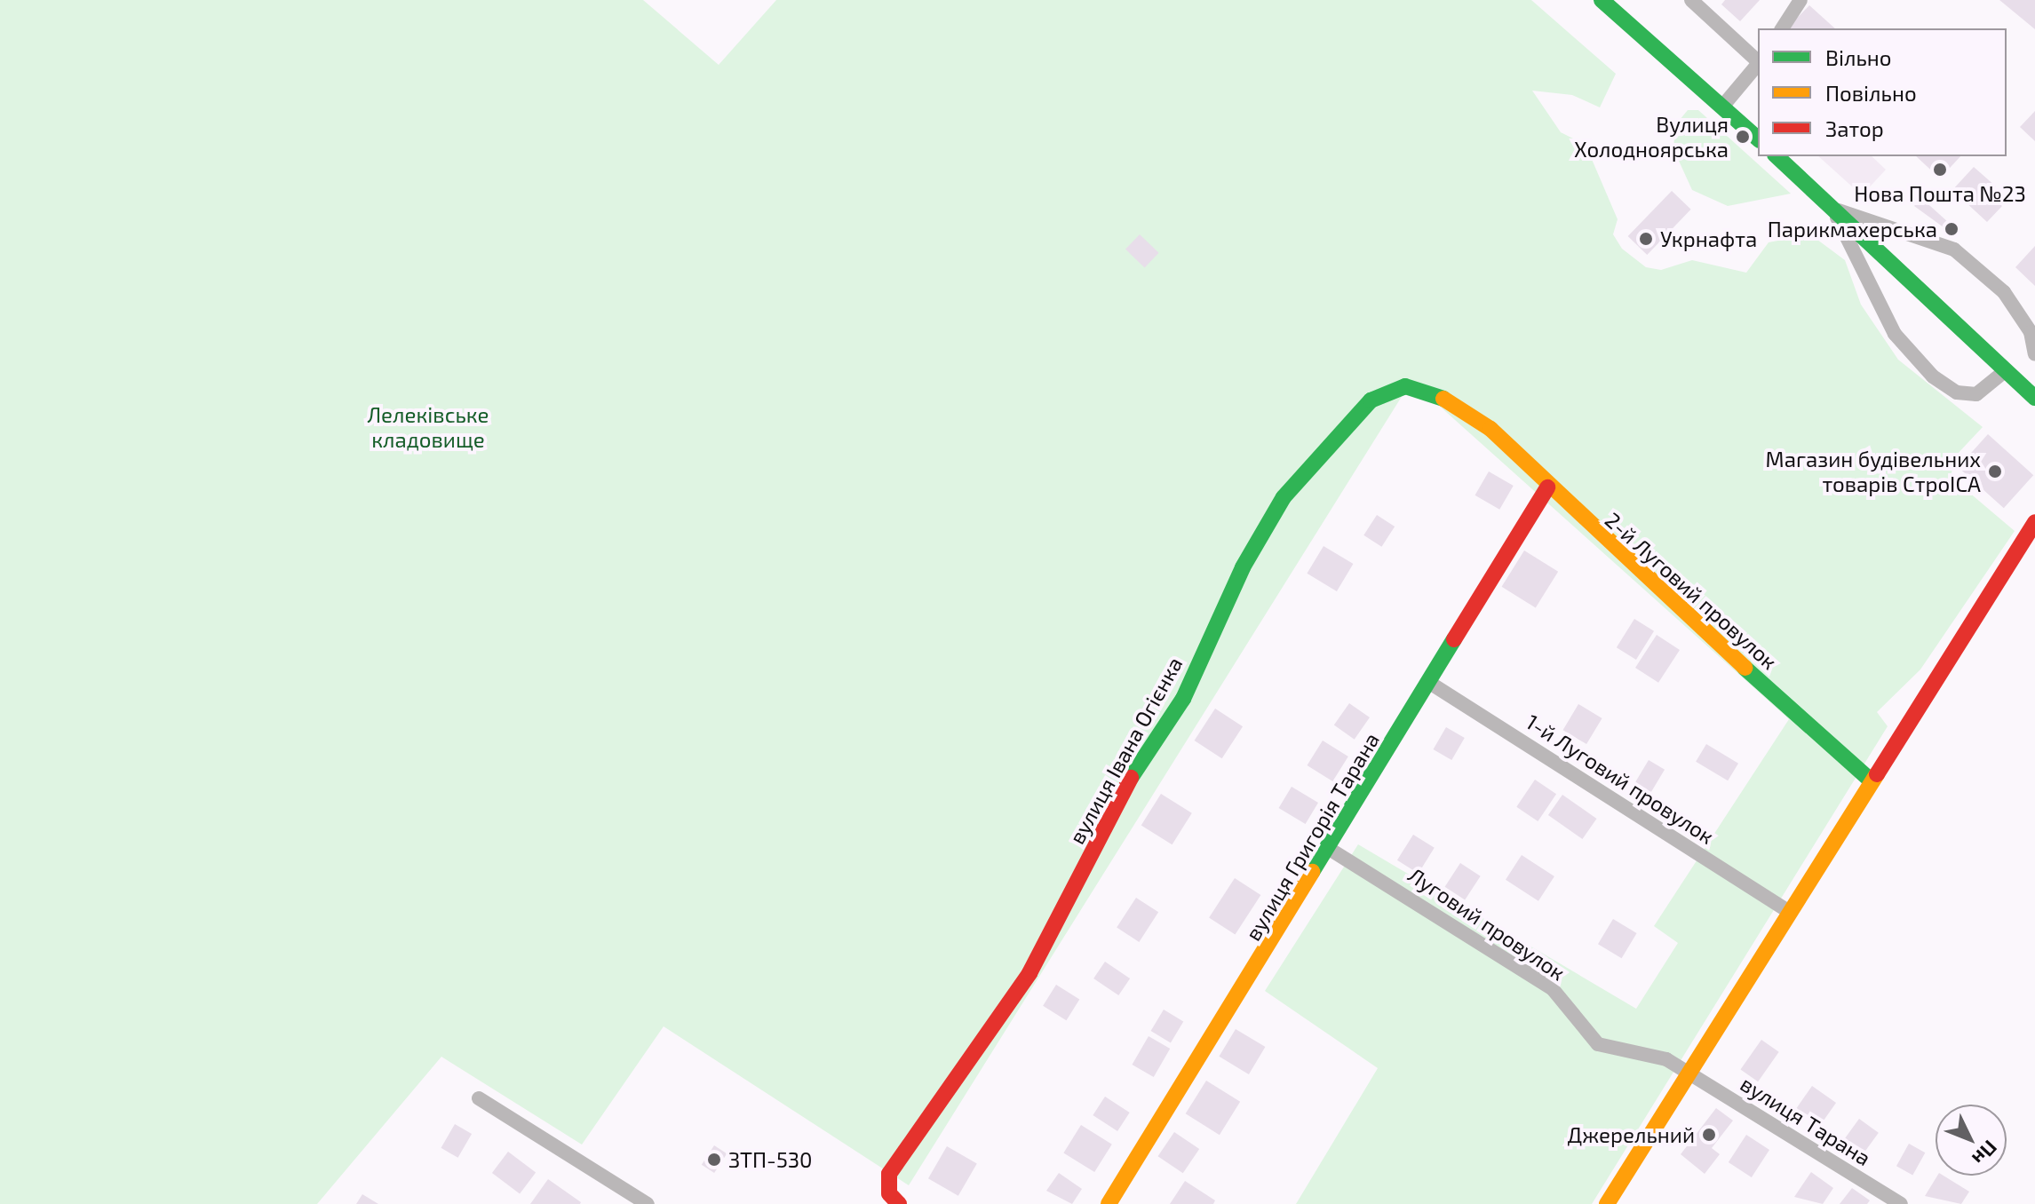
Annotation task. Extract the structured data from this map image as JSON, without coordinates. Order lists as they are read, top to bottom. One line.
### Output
{"streets":{"street":["2-й Луговий провулок","вулиця Івана Огієнка","1-й Луговий провулок","вулиця Григорія Тарана","Луговий провулок","вулиця Тарана"]},"crossings":[["2-й Луговий провулок","вулиця Івана Огієнка"],["2-й Луговий провулок","вулиця Григорія Тарана"],["1-й Луговий провулок","вулиця Григорія Тарана"],["вулиця Григорія Тарана","Луговий провулок"],["Луговий провулок","вулиця Тарана"]],"parks":["Лелеківське кладовище"],"places":["Вулиця Холодноярська","Нова Пошта №23","Парикмахерська","Укрнафта","Магазин будівельних товарів СтроІСА","Джерельний","ЗТП-530"],"legend":["Вільно","Повільно","Затор"],"north":"bottom right"}
